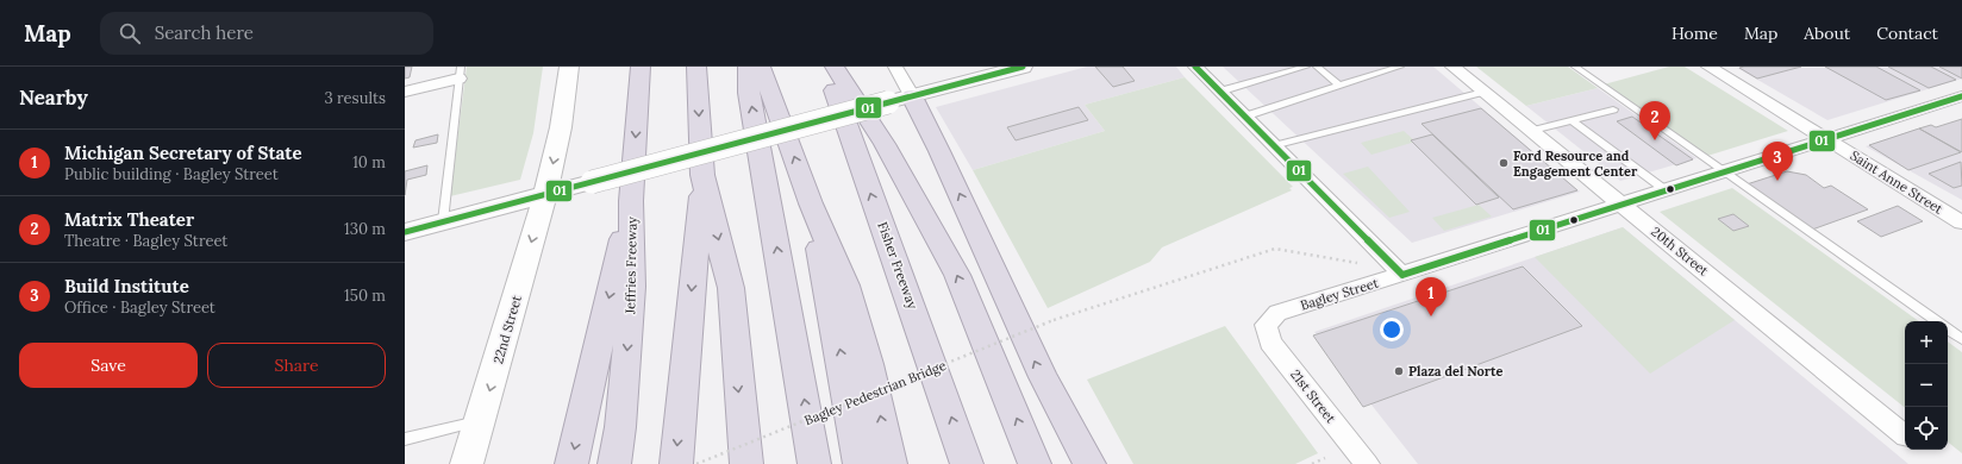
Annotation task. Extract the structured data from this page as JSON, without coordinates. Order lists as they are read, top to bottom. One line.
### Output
{"streets":{"highway":["Jeffries Freeway","Fisher Freeway"],"street":["Saint Anne Street","20th Street","Bagley Street","22nd Street","21st Street"],"path":["Bagley Pedestrian Bridge"]},"crossings":[["Saint Anne Street","Bagley Street"],["20th Street","Bagley Street"],["Bagley Street","21st Street"]],"one_way":["22nd Street"],"places":["Ford Resource and Engagement Center","Plaza del Norte"],"lines":["transit line 01"],"page":{"header":"Map","search":"Search here","nav":["Home","Map","About","Contact"],"heading":["Nearby","3 results"],"pins":["2","3","1"],"list":[{"mark":"1","name":"Michigan Secretary of State","note":"Public building · Bagley Street","value":"10 m"},{"mark":"2","name":"Matrix Theater","note":"Theatre · Bagley Street","value":"130 m"},{"mark":"3","name":"Build Institute","note":"Office · Bagley Street","value":"150 m"}],"map_buttons":["+","−"],"buttons":["Save","Share"]}}
